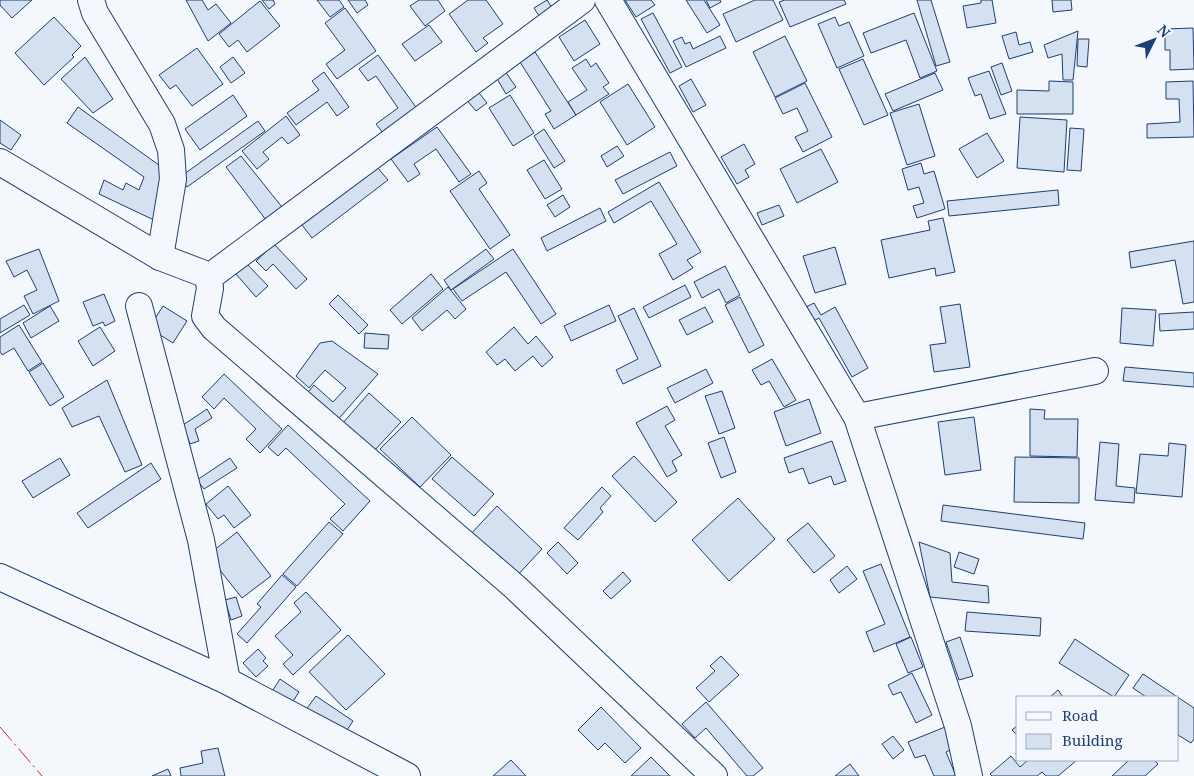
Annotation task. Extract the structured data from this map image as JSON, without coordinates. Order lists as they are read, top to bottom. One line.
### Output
{"legend":["Road","Building"],"north":"top right"}
